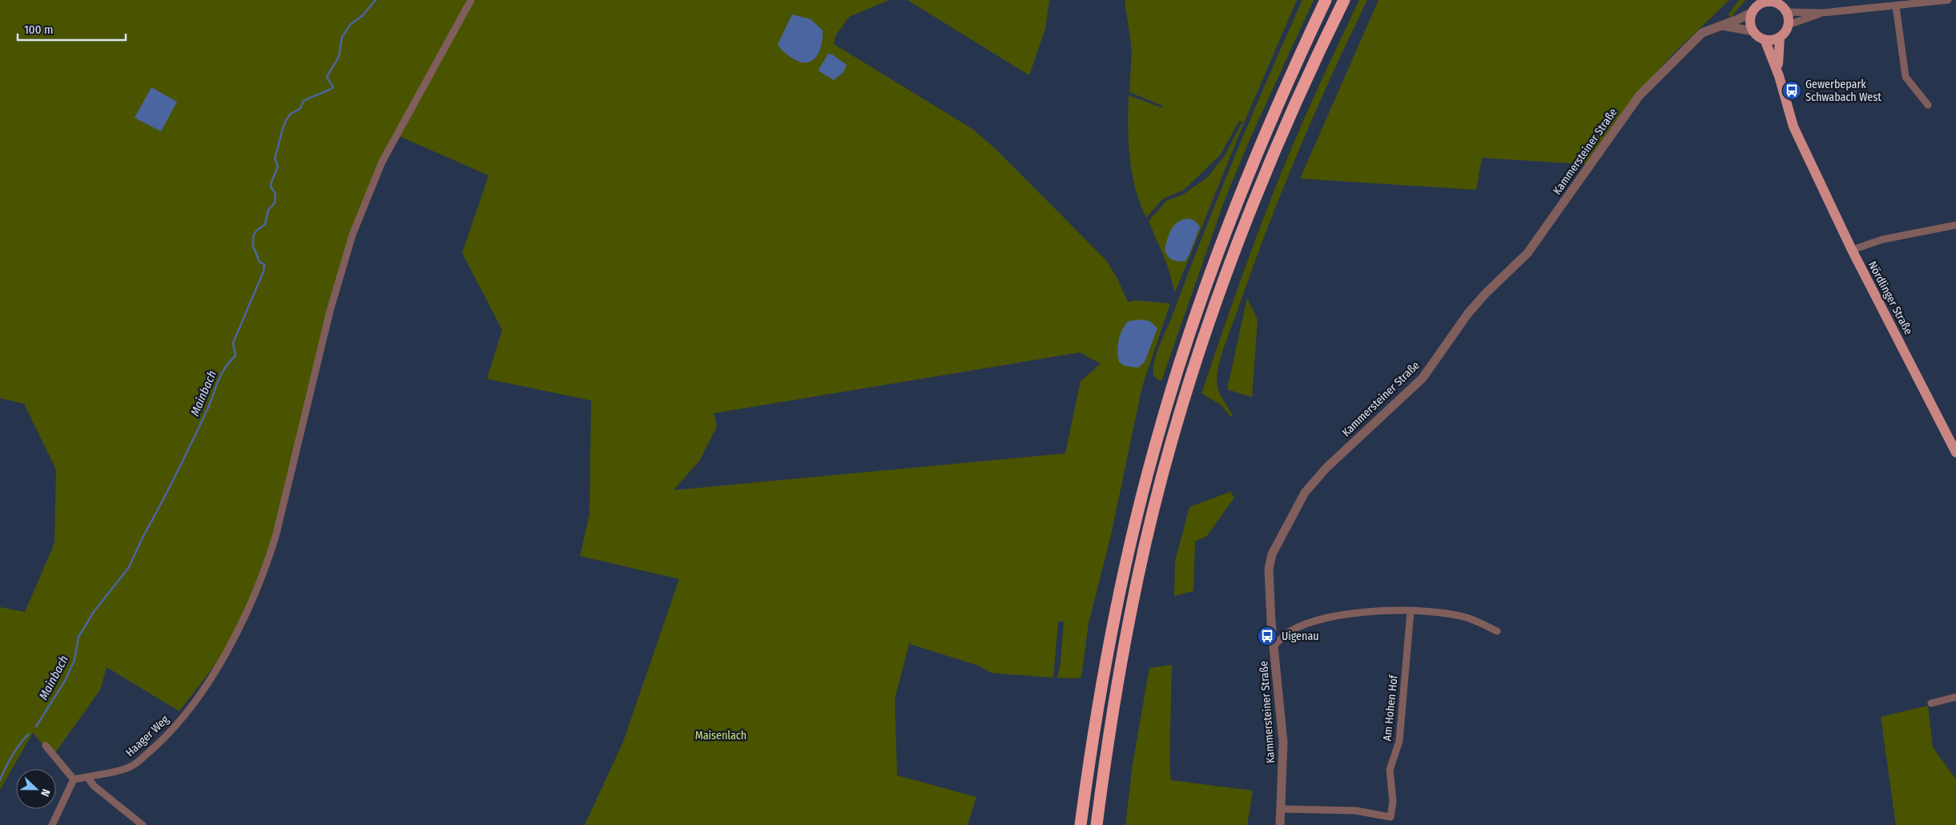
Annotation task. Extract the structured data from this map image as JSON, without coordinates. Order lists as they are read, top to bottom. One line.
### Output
{"streets":{"main road":["Nördlinger Straße"],"street":["Kammersteiner Straße","Am Hohen Hof","Haager Weg"]},"crossings":[["Kammersteiner Straße","Am Hohen Hof"]],"water":["Mainbach"],"parks":["Maisenlach"],"places":{"bus stop":["Gewerbepark Schwabach West","Uigenau"]},"scale_bar":"100 m","north":"right"}
